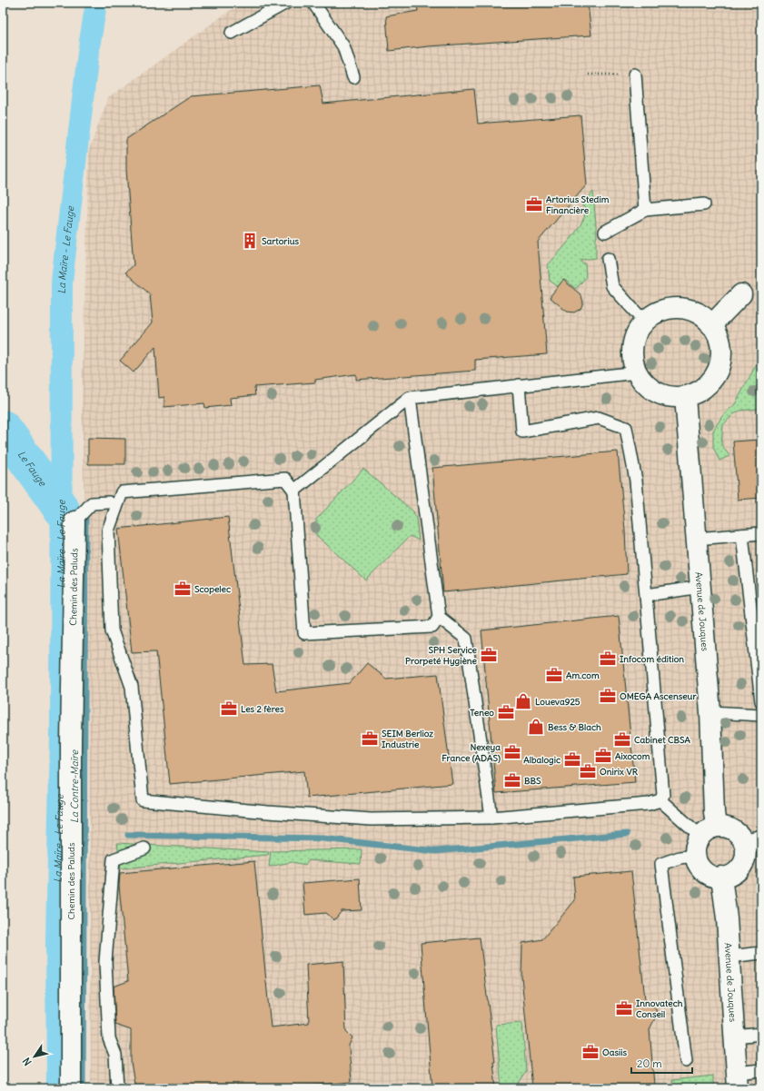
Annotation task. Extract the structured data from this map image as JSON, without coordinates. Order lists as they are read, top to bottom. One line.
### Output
{"streets":{"street":["Chemin des Paluds","Avenue de Jouques"]},"water":["La Maïre - Le Fauge","Le Fauge","La Contre-Maïre"],"places":{"office":["Artorius Stedim Financière","Scopelec","SPH Service Prorpeté Hygiène","Infocom édition","Am.com","OMEGA Ascenseur","Les 2 fères","Teneo","SEIM Berlioz Industrie","Cabinet CBSA","Nexeya France (ADAS)","Aixocom","Albalogic","Onirix VR","BBS","Innovatech Conseil","Oasiis"],"building":["Sartorius"],"shop":["Loueva925","Bess & Blach"]},"scale_bar":"20 m","north":"bottom left"}
